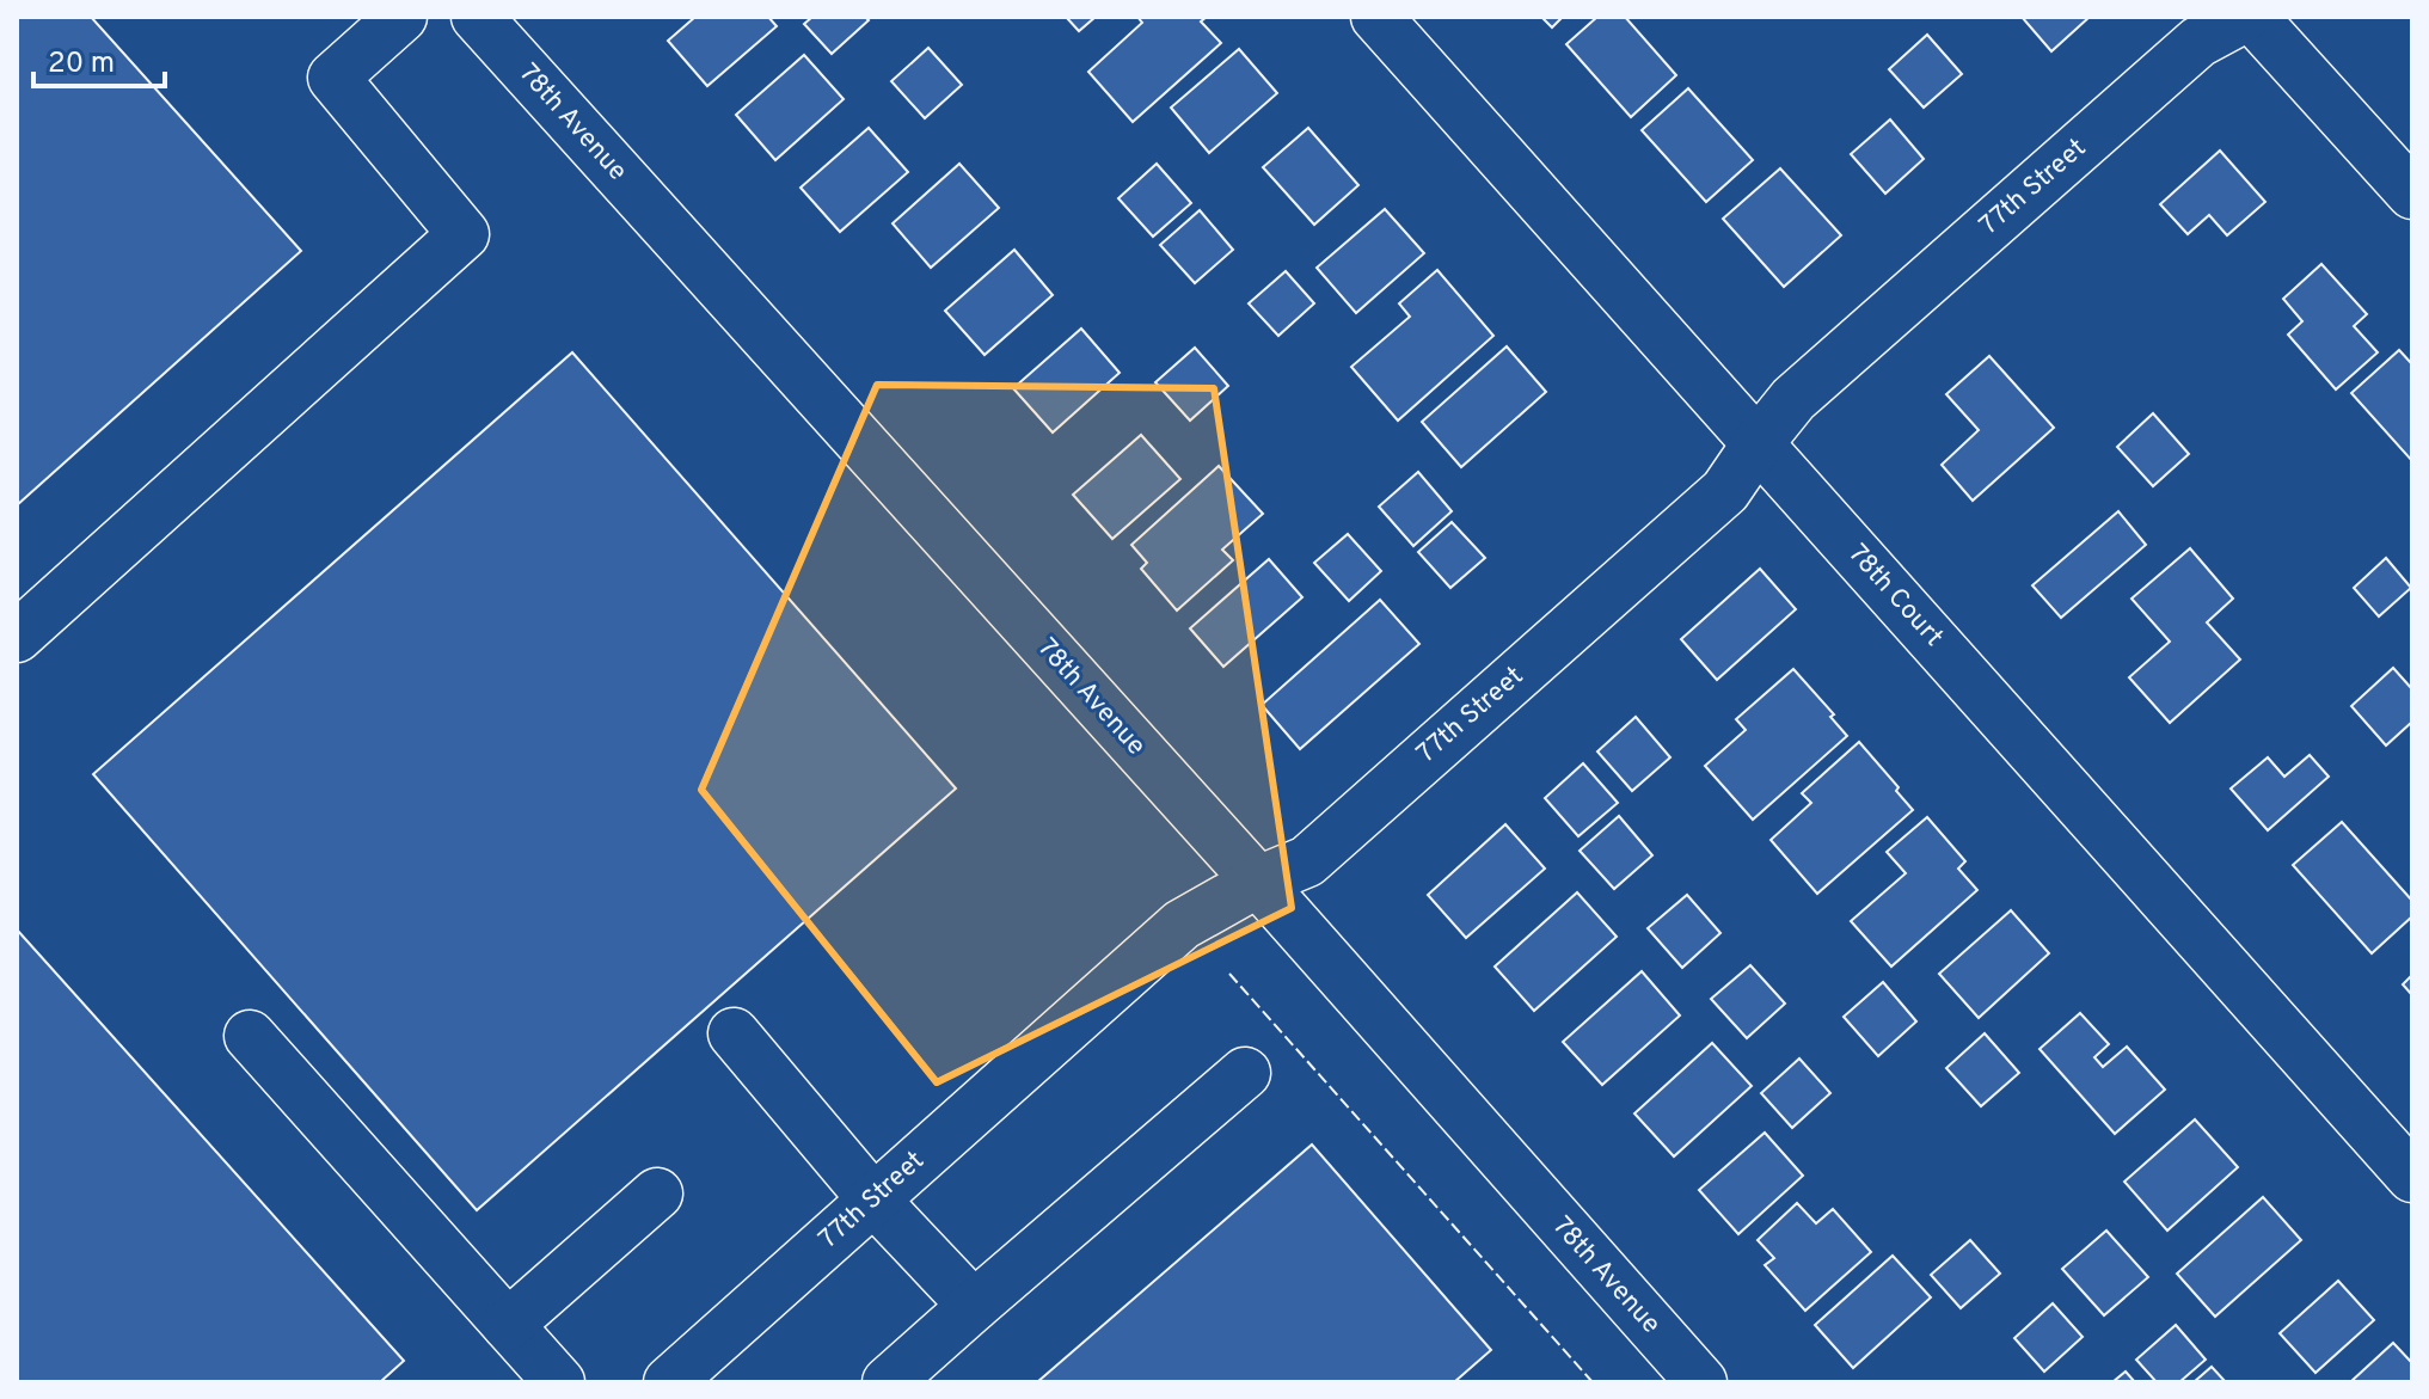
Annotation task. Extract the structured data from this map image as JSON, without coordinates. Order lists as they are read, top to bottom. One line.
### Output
{"streets":{"street":["78th Avenue","77th Street","78th Court"]},"crossings":[["78th Avenue","77th Street"],["77th Street","78th Court"]],"scale_bar":"20 m"}
